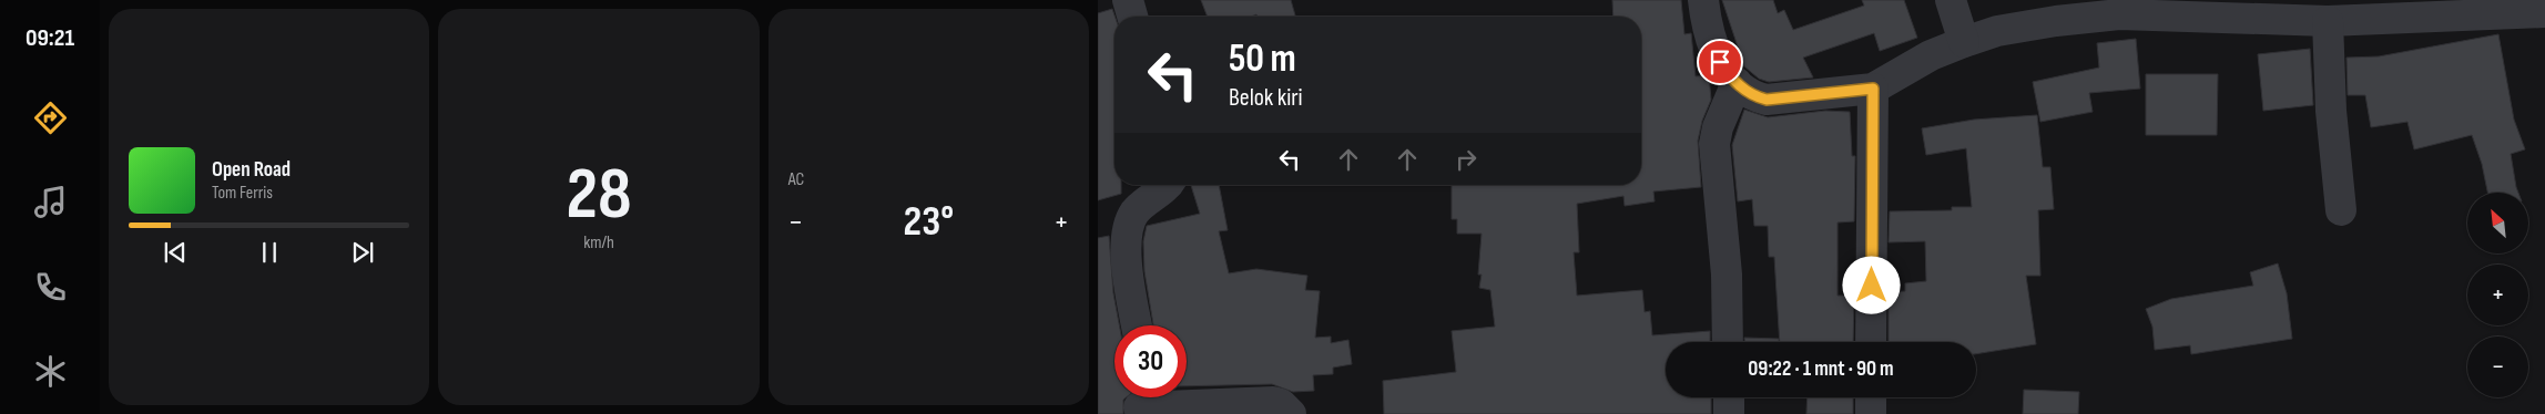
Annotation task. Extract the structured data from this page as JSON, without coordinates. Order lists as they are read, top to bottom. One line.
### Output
{"north":"top left","page":{"tabs":"09:21","tile":[["28","km/h"],"AC"],"turn":["50 m","Belok kiri"],"song":["Open Road","Tom Ferris"],"map_buttons":["+","−"],"heat":["−","23°","+"],"limit":"30","trip":"09:22 · 1 mnt · 90 m"}}
